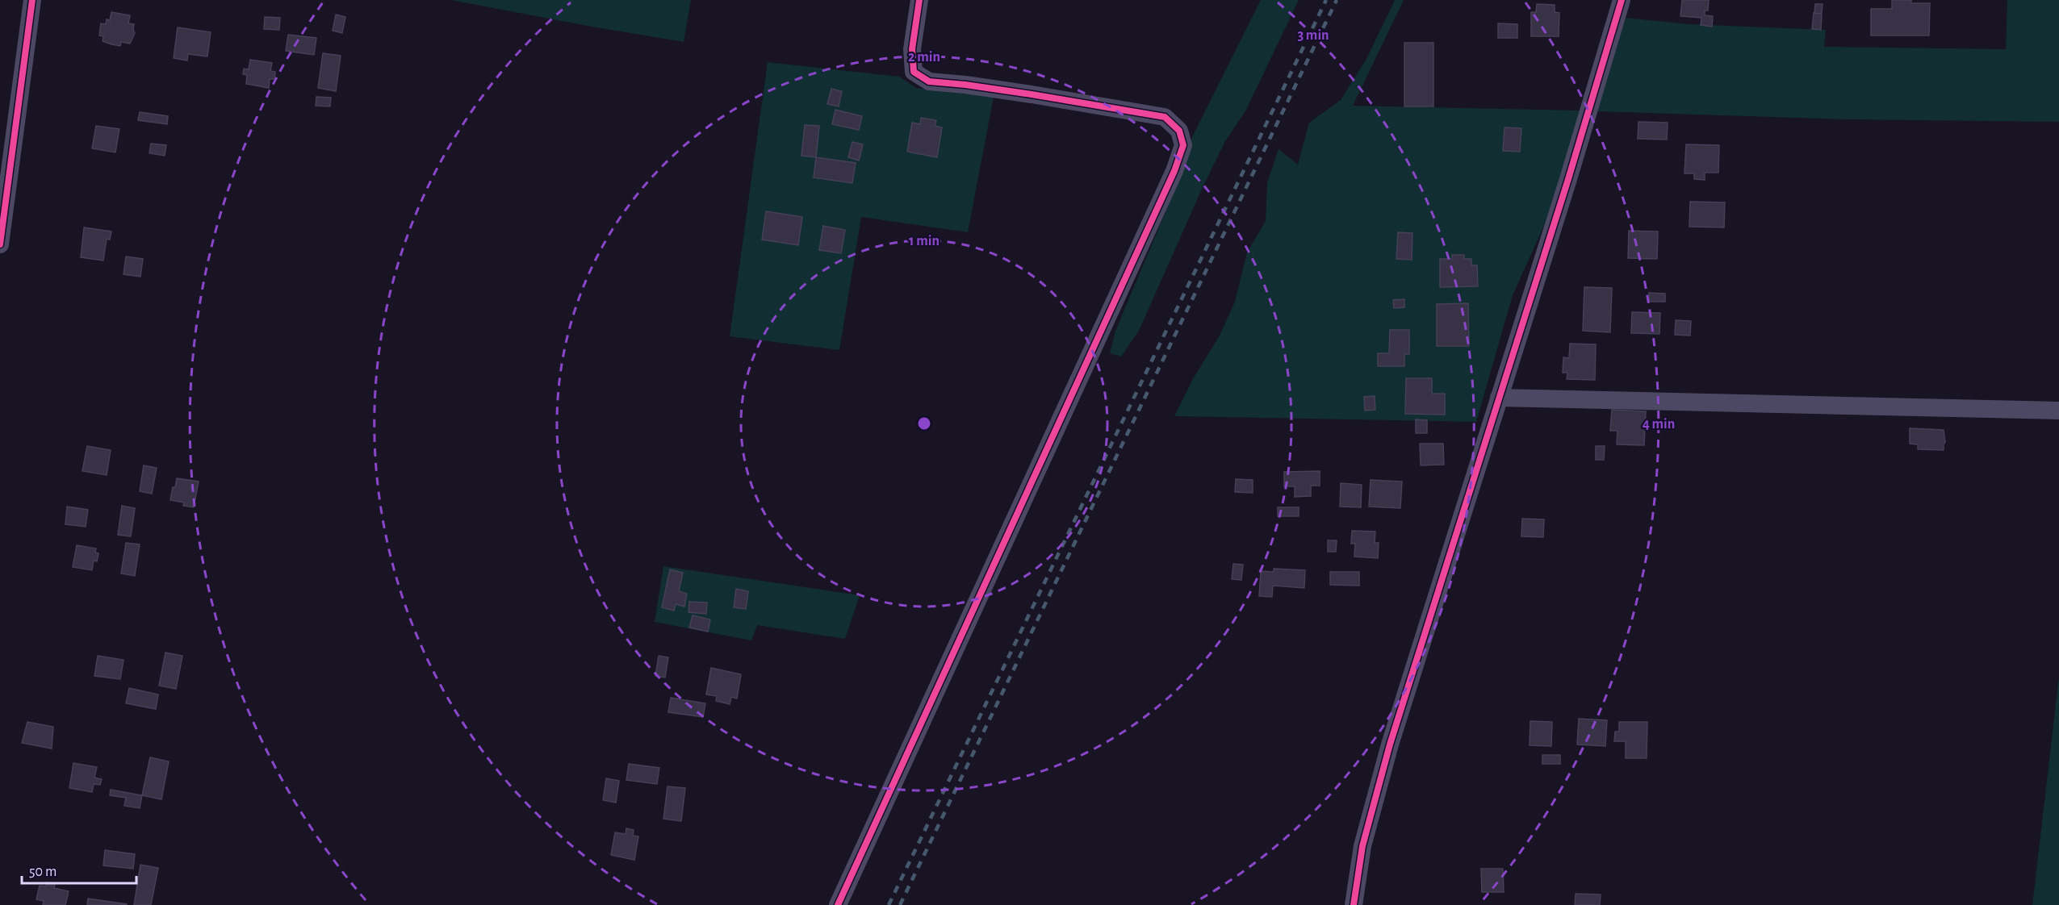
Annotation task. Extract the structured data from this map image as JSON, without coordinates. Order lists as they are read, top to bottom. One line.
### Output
{"scale_bar":"50 m","rings":["3 min","2 min","1 min","4 min"]}
